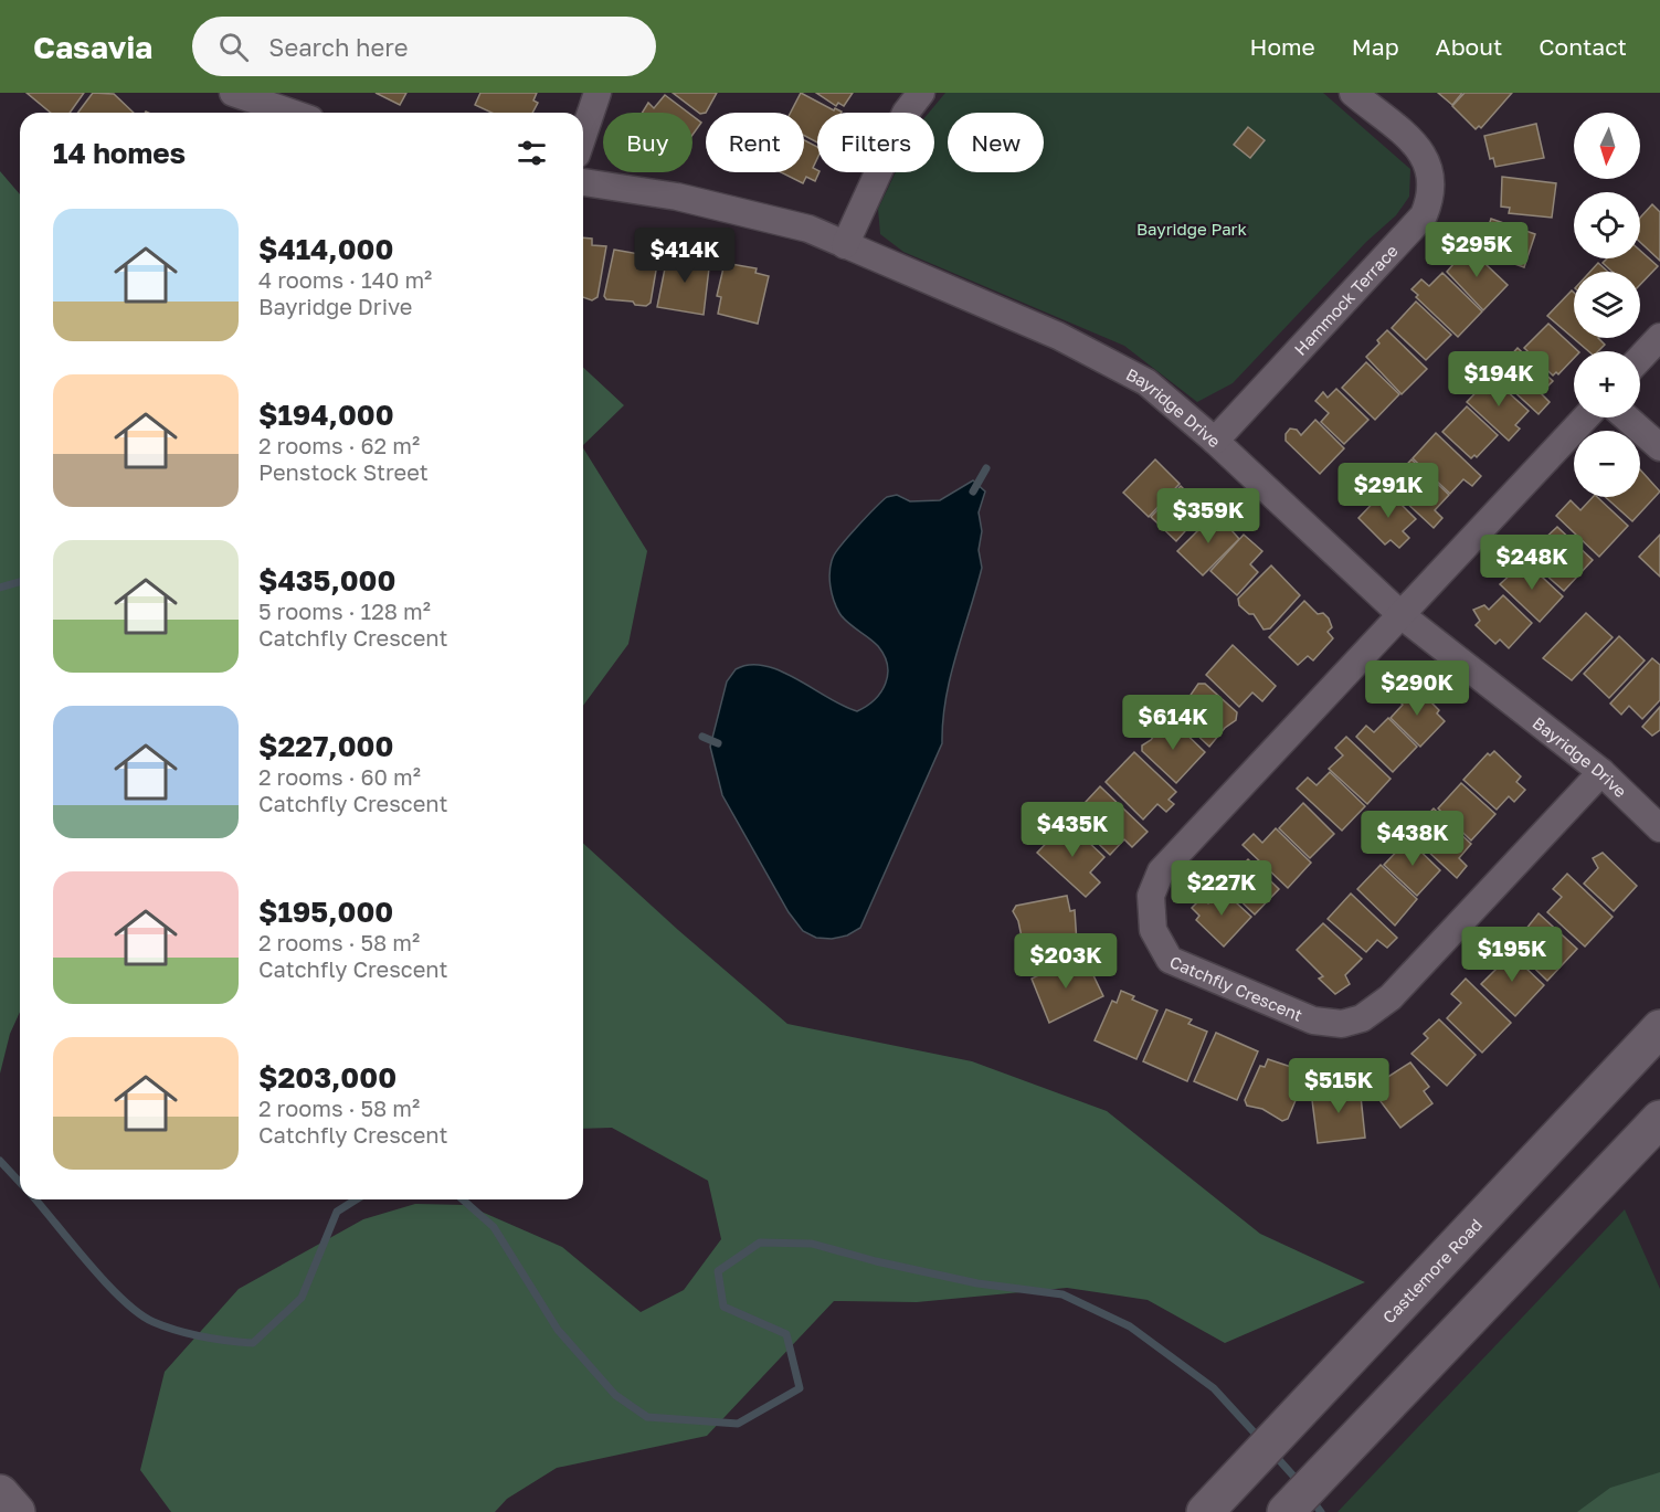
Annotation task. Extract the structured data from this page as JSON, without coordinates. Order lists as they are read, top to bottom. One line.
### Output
{"streets":{"main road":["Castlemore Road"],"street":["Hammock Terrace","Bayridge Drive","Catchfly Crescent"]},"crossings":[["Hammock Terrace","Bayridge Drive"],["Bayridge Drive","Catchfly Crescent"]],"parks":["Bayridge Park"],"north":"bottom","page":{"header":"Casavia","search":"Search here","nav":["Home","Map","About","Contact"],"map_buttons":["+","−"],"chip":["Buy","Rent","Filters","New"],"heading":"14 homes","list":[{"name":"$414,000","note":"4 rooms · 140 m² · Bayridge Drive"},{"name":"$194,000","note":"2 rooms · 62 m² · Penstock Street"},{"name":"$435,000","note":"5 rooms · 128 m² · Catchfly Crescent"},{"name":"$227,000","note":"2 rooms · 60 m² · Catchfly Crescent"},{"name":"$195,000","note":"2 rooms · 58 m² · Catchfly Crescent"},{"name":"$203,000","note":"2 rooms · 58 m² · Catchfly Crescent"}],"price":["$295K","$414K","$194K","$291K","$359K","$248K","$290K","$614K","$435K","$438K","$227K","$195K","$203K","$515K"]}}
